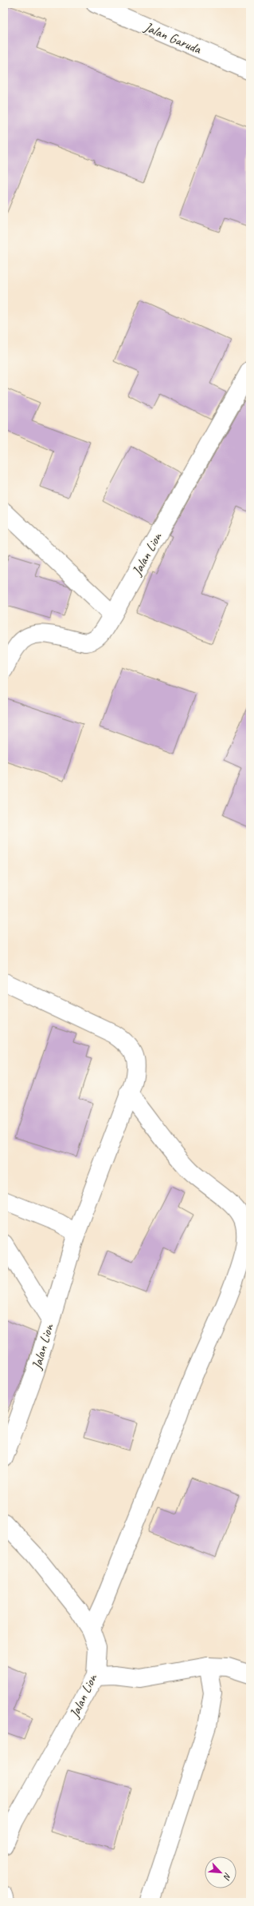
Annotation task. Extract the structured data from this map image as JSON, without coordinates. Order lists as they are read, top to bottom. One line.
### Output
{"streets":{"street":["Jalan Garuda","Jalan Lion"]},"north":"bottom right"}
